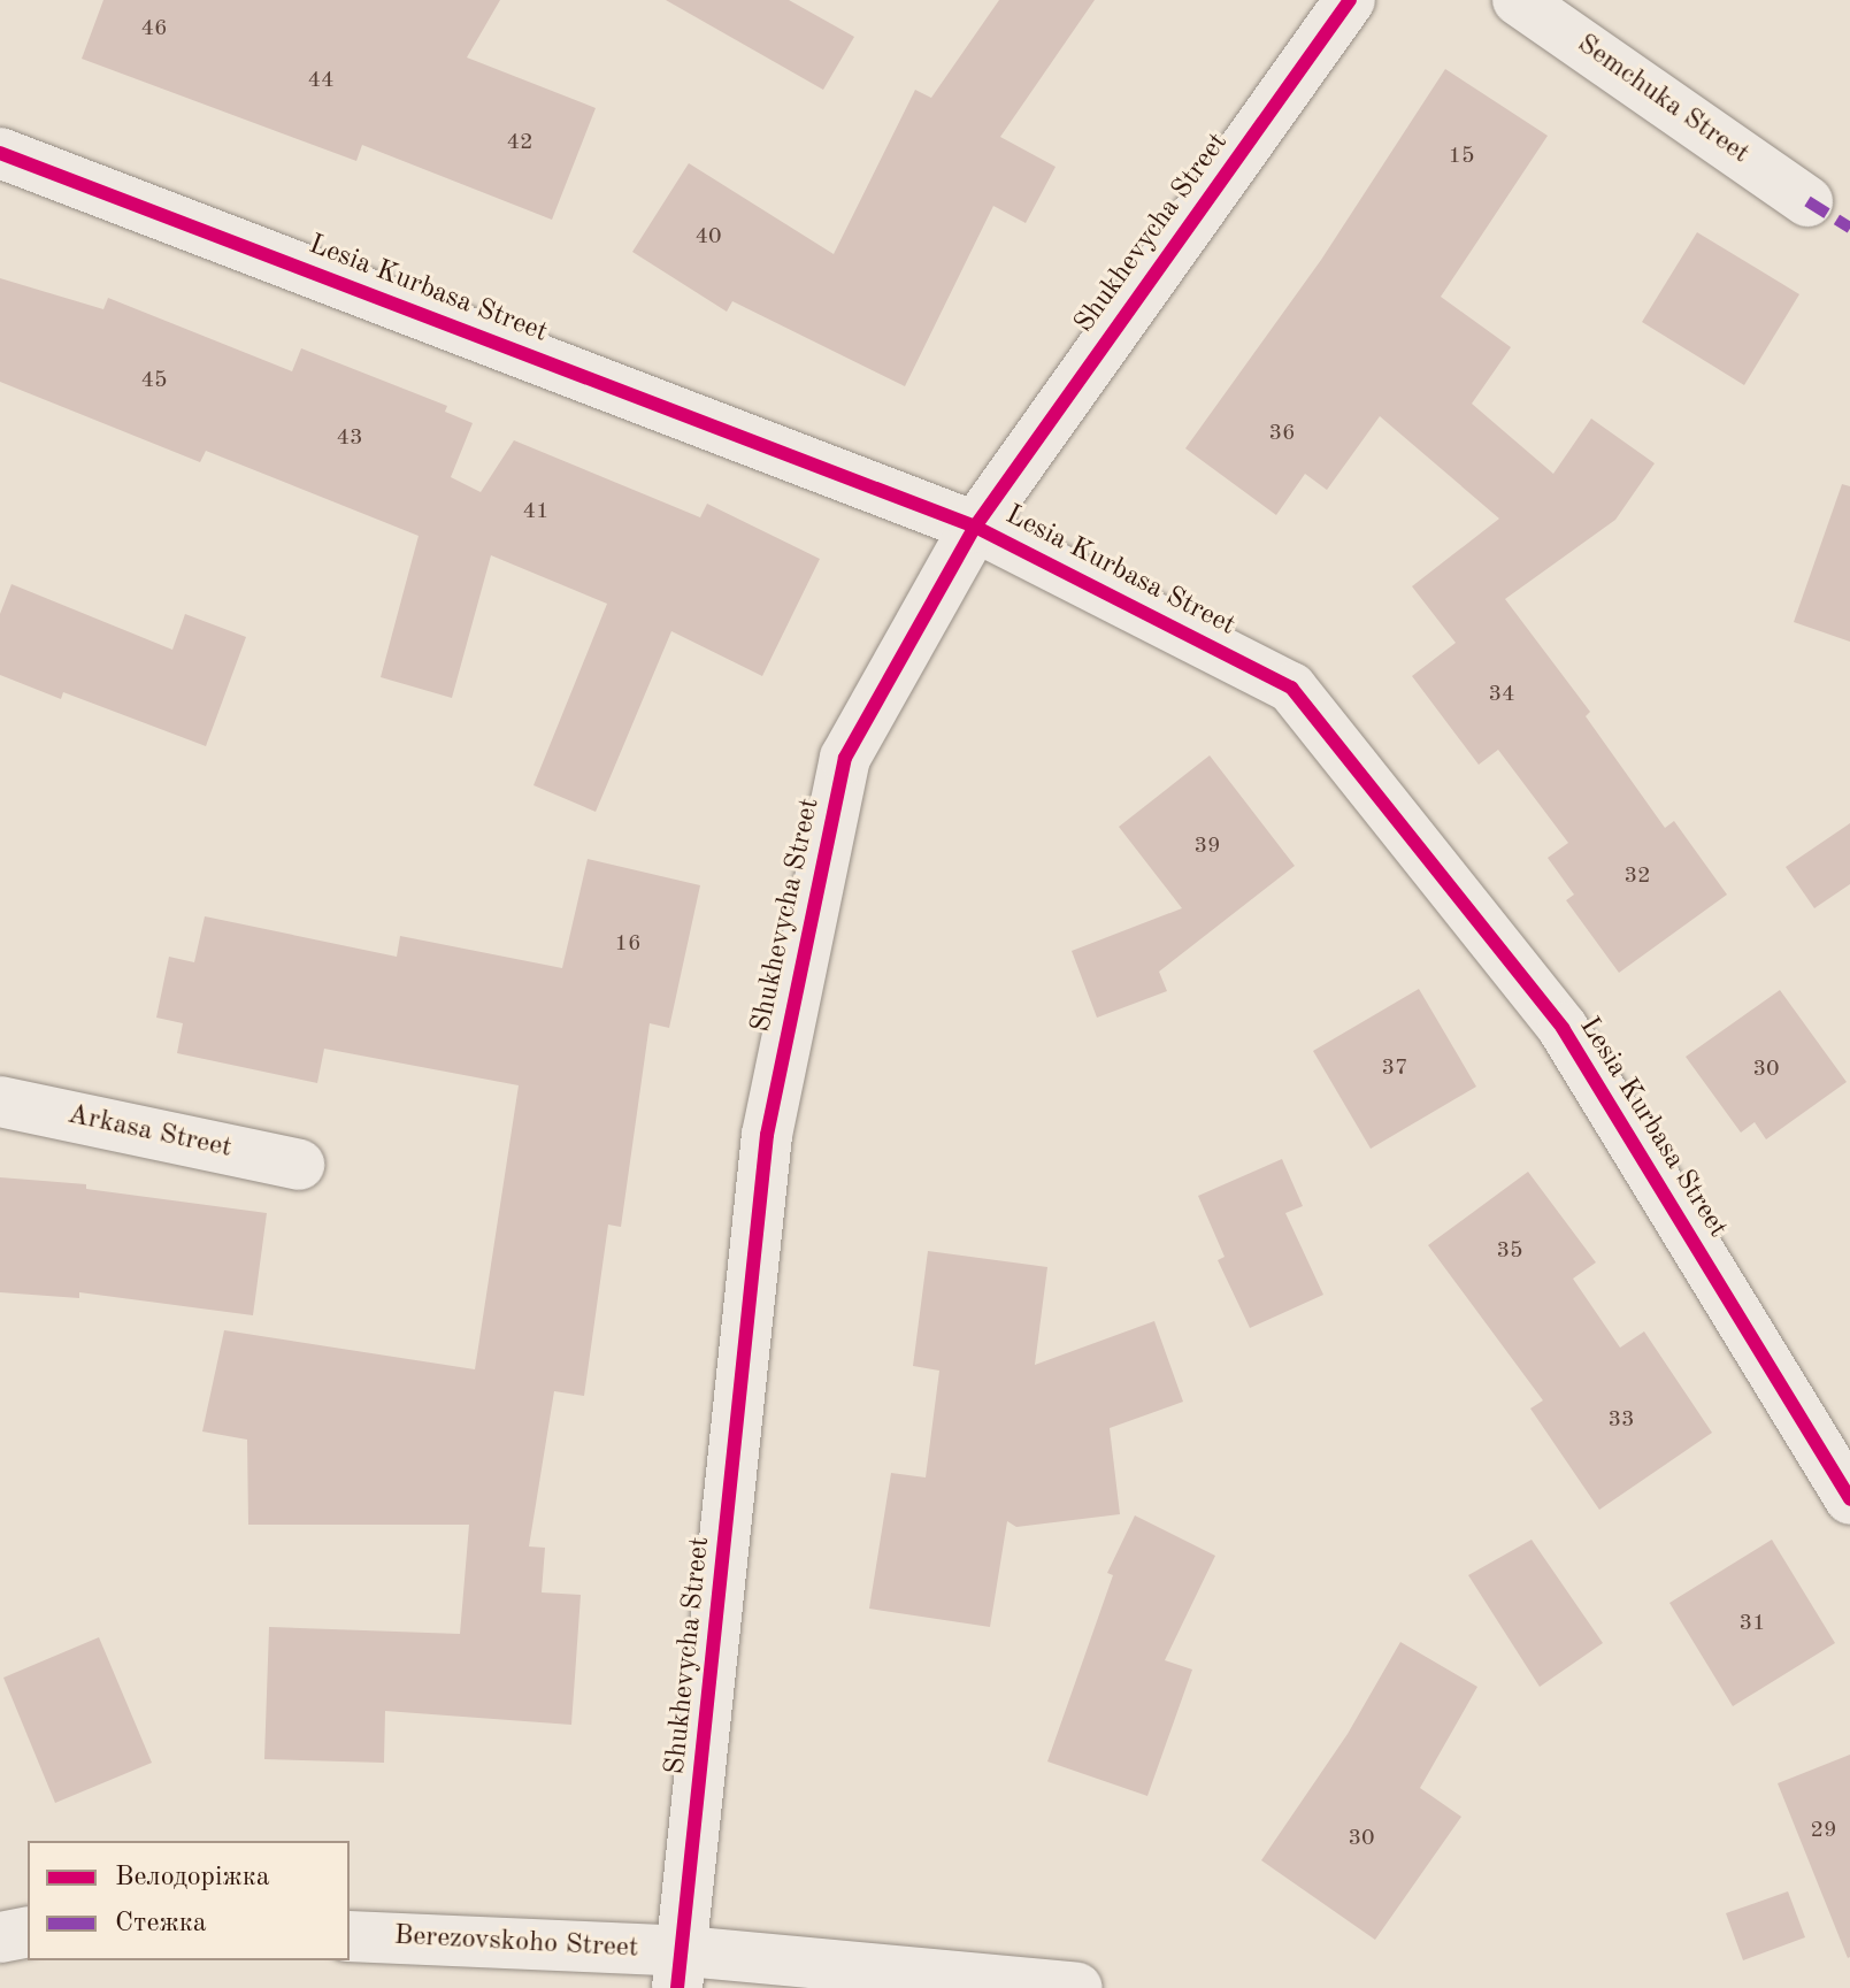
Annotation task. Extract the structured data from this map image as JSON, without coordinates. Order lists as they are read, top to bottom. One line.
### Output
{"streets":{"street":["Semchuka Street","Shukhevycha Street","Lesia Kurbasa Street","Arkasa Street","Berezovskoho Street"]},"crossings":[["Shukhevycha Street","Lesia Kurbasa Street"],["Shukhevycha Street","Berezovskoho Street"]],"house_numbers":["46","44","42","15","40","45","36","43","41","34","39","32","16","37","30","35","33","31","29","30"],"legend":["Велодоріжка","Стежка"]}
